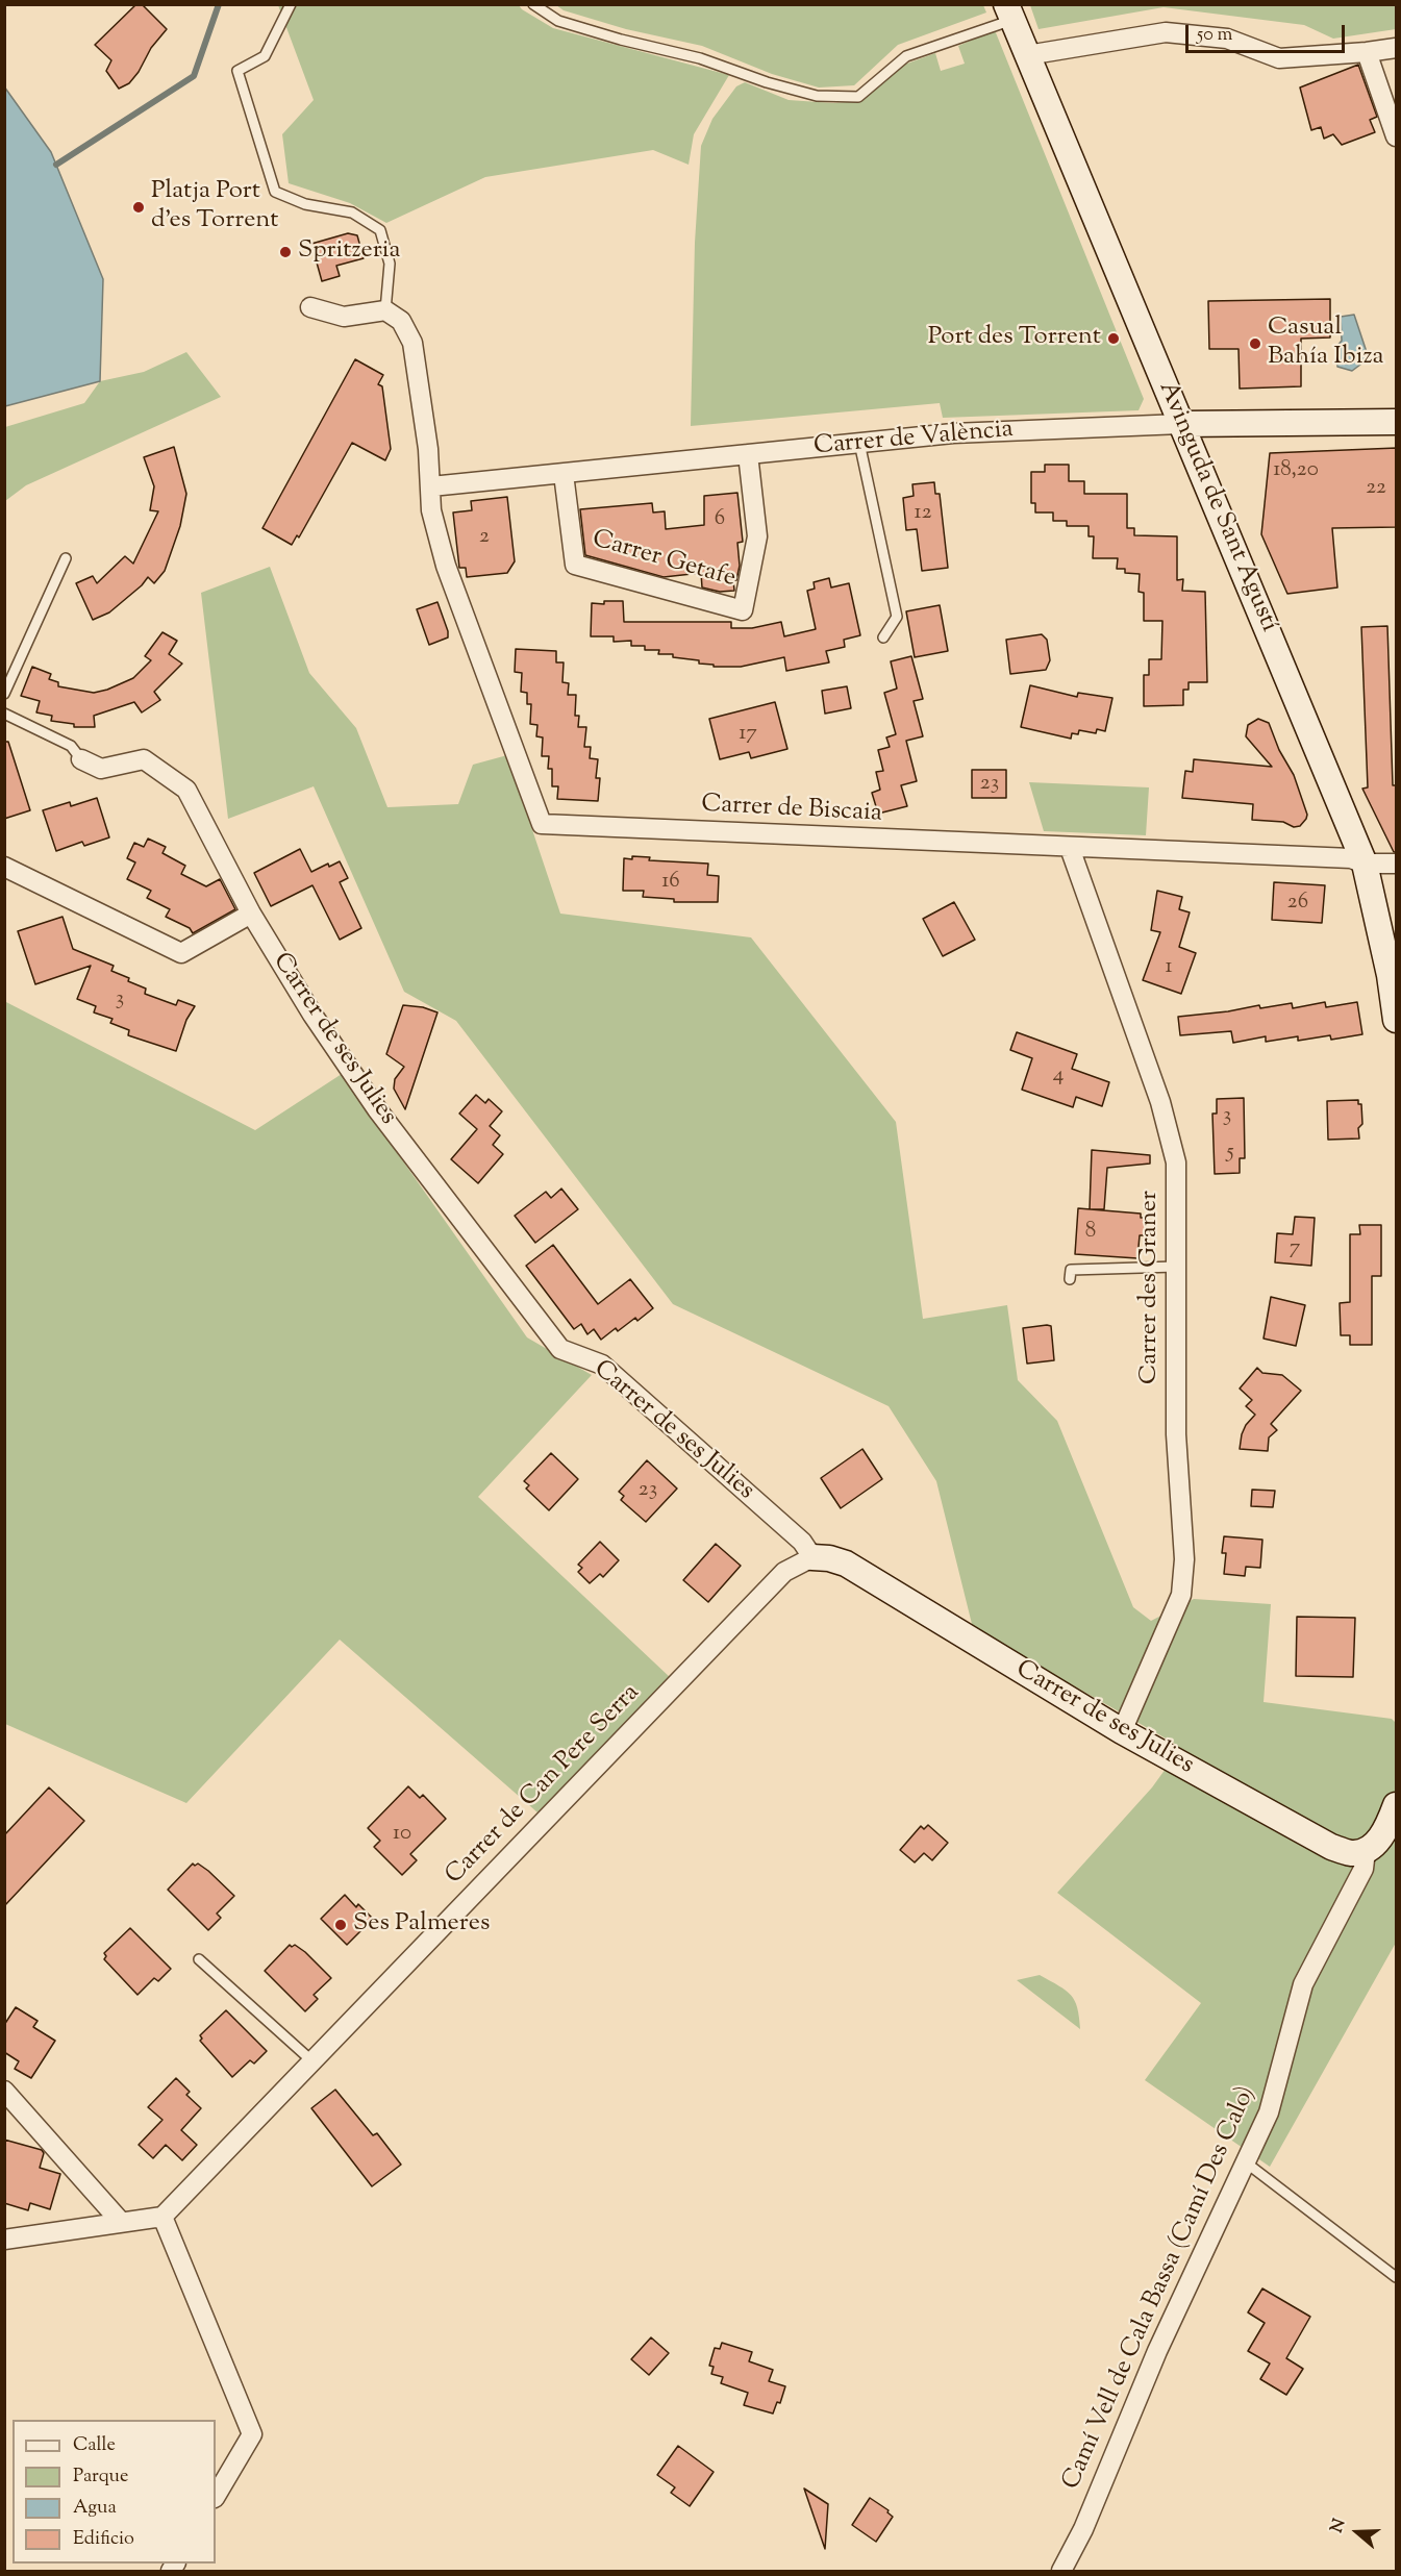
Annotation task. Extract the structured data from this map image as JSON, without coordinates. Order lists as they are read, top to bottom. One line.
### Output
{"streets":{"street":["Carrer de València","Avinguda de Sant Agustí","Carrer Getafe","Carrer de Biscaia","Carrer de ses Julies","Carrer des Graner","Carrer de Can Pere Serra","Camí Vell de Cala Bassa (Camí Des Calo)"]},"crossings":[["Carrer de València","Avinguda de Sant Agustí"],["Carrer de València","Carrer Getafe"],["Carrer de València","Carrer de Biscaia"],["Avinguda de Sant Agustí","Carrer de Biscaia"],["Carrer de Biscaia","Carrer des Graner"],["Carrer de ses Julies","Carrer des Graner"],["Carrer de ses Julies","Carrer de Can Pere Serra"],["Carrer de ses Julies","Camí Vell de Cala Bassa (Camí Des Calo)"]],"places":["Platja Port d'es Torrent","Spritzeria","Port des Torrent","Casual Bahía Ibiza","Ses Palmeres"],"house_numbers":["18,20","22","12","6","2","17","23","16","26","1","3","4","3","5","8","7","23","10"],"legend":["Calle","Parque","Agua","Edificio"],"scale_bar":"50 m","north":"left"}
